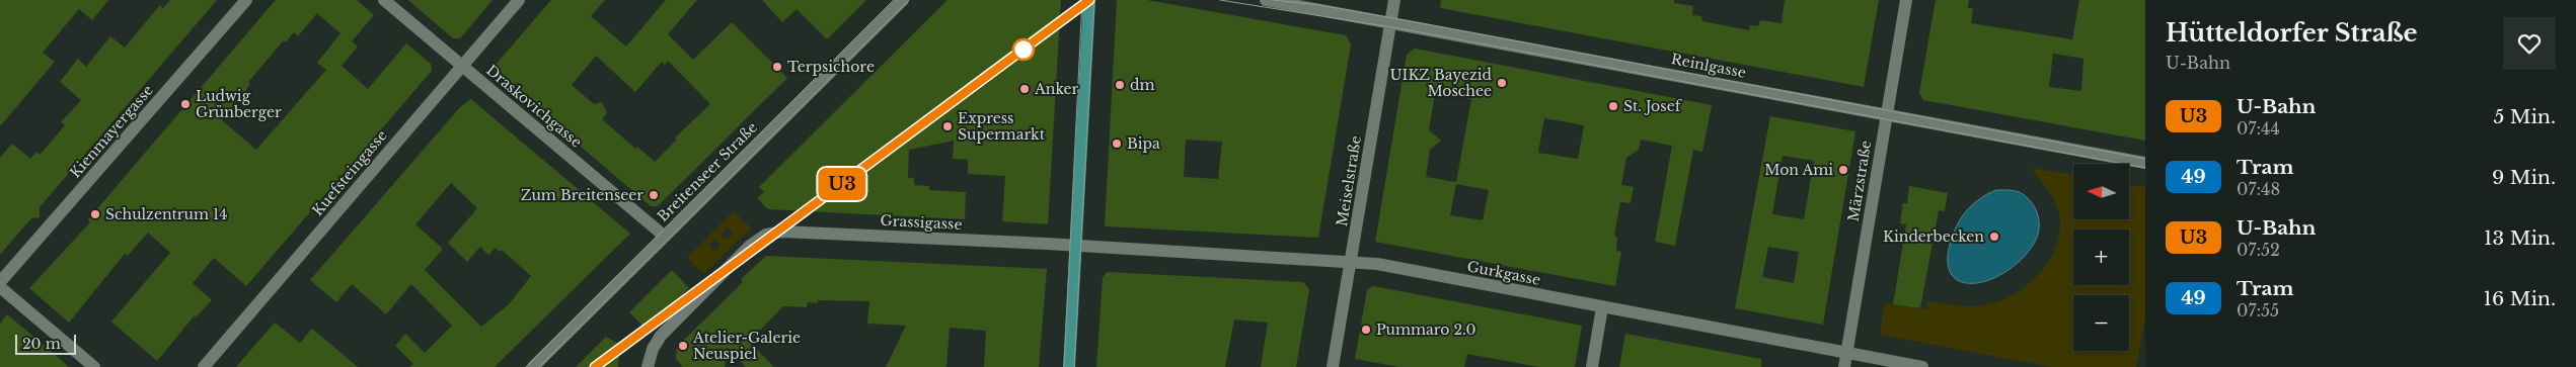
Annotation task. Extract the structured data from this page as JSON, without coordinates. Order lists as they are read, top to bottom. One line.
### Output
{"streets":{"street":["Reinlgasse","Draskovichgasse","Kienmayergasse","Breitenseer Straße","Kuefsteingasse","Meiselstraße","Märzstraße","Grassigasse","Gurkgasse"]},"crossings":[["Reinlgasse","Meiselstraße"],["Reinlgasse","Märzstraße"],["Draskovichgasse","Breitenseer Straße"],["Draskovichgasse","Kuefsteingasse"],["Meiselstraße","Gurkgasse"],["Märzstraße","Gurkgasse"],["Grassigasse","Gurkgasse"]],"places":["Terpsichore","UIKZ Bayezid Moschee","dm","Anker","Ludwig Grünberger","St. Josef","Express Supermarkt","Bipa","Mon Ami","Zum Breitenseer","Schulzentrum 14","Kinderbecken","Pummaro 2.0","Atelier-Galerie Neuspiel"],"lines":["metro line U3"],"scale_bar":"20 m","north":"left","page":{"on_map":"U3","heading":["Hütteldorfer Straße","U-Bahn"],"list":[{"mark":"U3","name":"U-Bahn","note":"07:44","value":"5 Min."},{"mark":"49","name":"Tram","note":"07:48","value":"9 Min."},{"mark":"U3","name":"U-Bahn","note":"07:52","value":"13 Min."},{"mark":"49","name":"Tram","note":"07:55","value":"16 Min."}],"map_buttons":["+","−"],"scale":"20 m"}}
